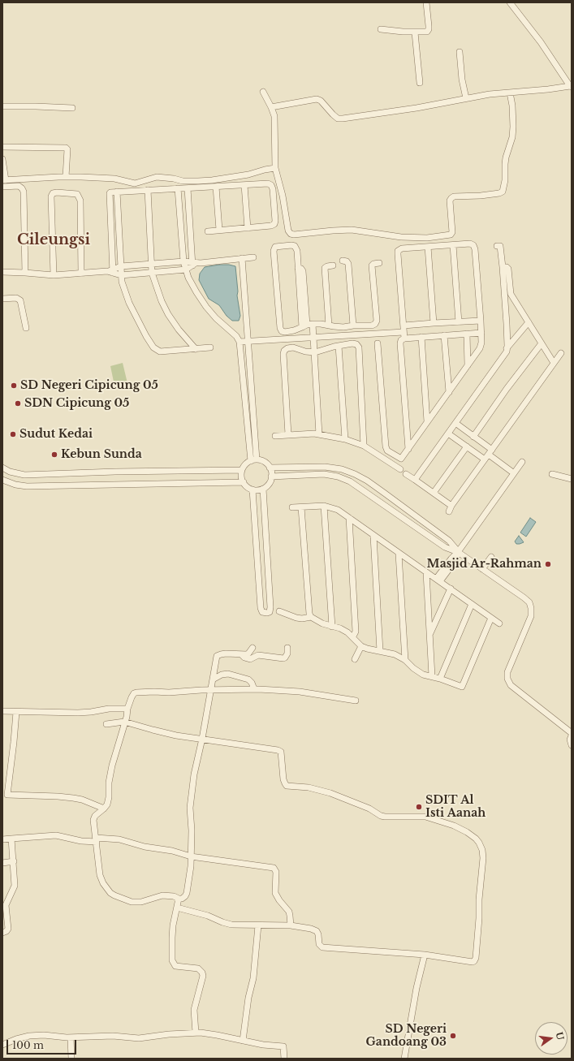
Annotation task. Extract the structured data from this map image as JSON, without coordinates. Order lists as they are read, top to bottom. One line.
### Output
{"districts":["Cileungsi"],"places":["SD Negeri Cipicung 05","SDN Cipicung 05","Sudut Kedai","Kebun Sunda","Masjid Ar-Rahman","SDIT Al Isti Aanah","SD Negeri Gandoang 03"],"scale_bar":"100 m","north":"right"}
